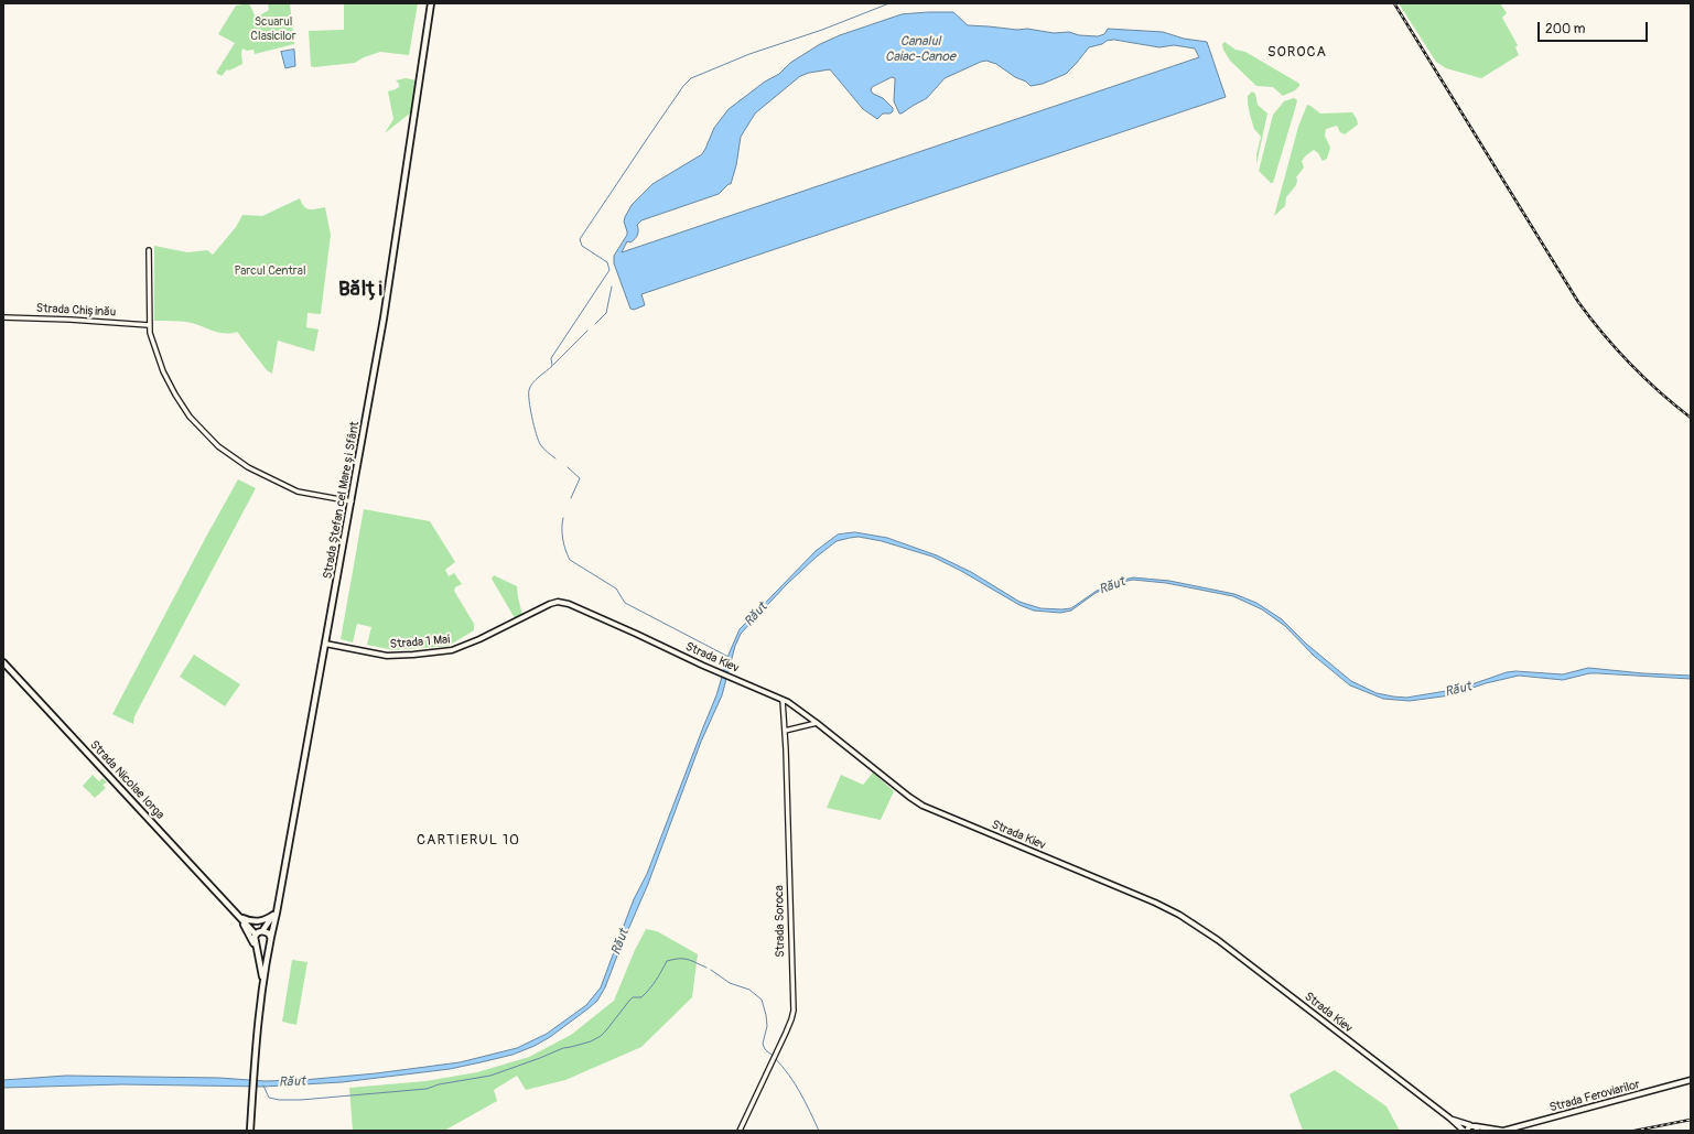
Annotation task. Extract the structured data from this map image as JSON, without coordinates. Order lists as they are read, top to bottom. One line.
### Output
{"streets":{"main road":["Strada Ștefan cel Mare și Sfânt","Strada 1 Mai","Strada Kiev","Strada Nicolae Iorga","Strada Feroviarilor"],"street":["Strada Chișinău","Strada Soroca"]},"crossings":[["Strada Ștefan cel Mare și Sfânt","Strada 1 Mai"],["Strada Ștefan cel Mare și Sfânt","Strada Nicolae Iorga"],["Strada 1 Mai","Strada Kiev"],["Strada Kiev","Strada Soroca"],["Strada Kiev","Strada Feroviarilor"]],"districts":["SOROCA","Bălți","CARTIERUL 10"],"water":["Canalul Caiac-Canoe","Răut"],"parks":["Scuarul Clasicilor","Parcul Central"],"scale_bar":"200 m"}
